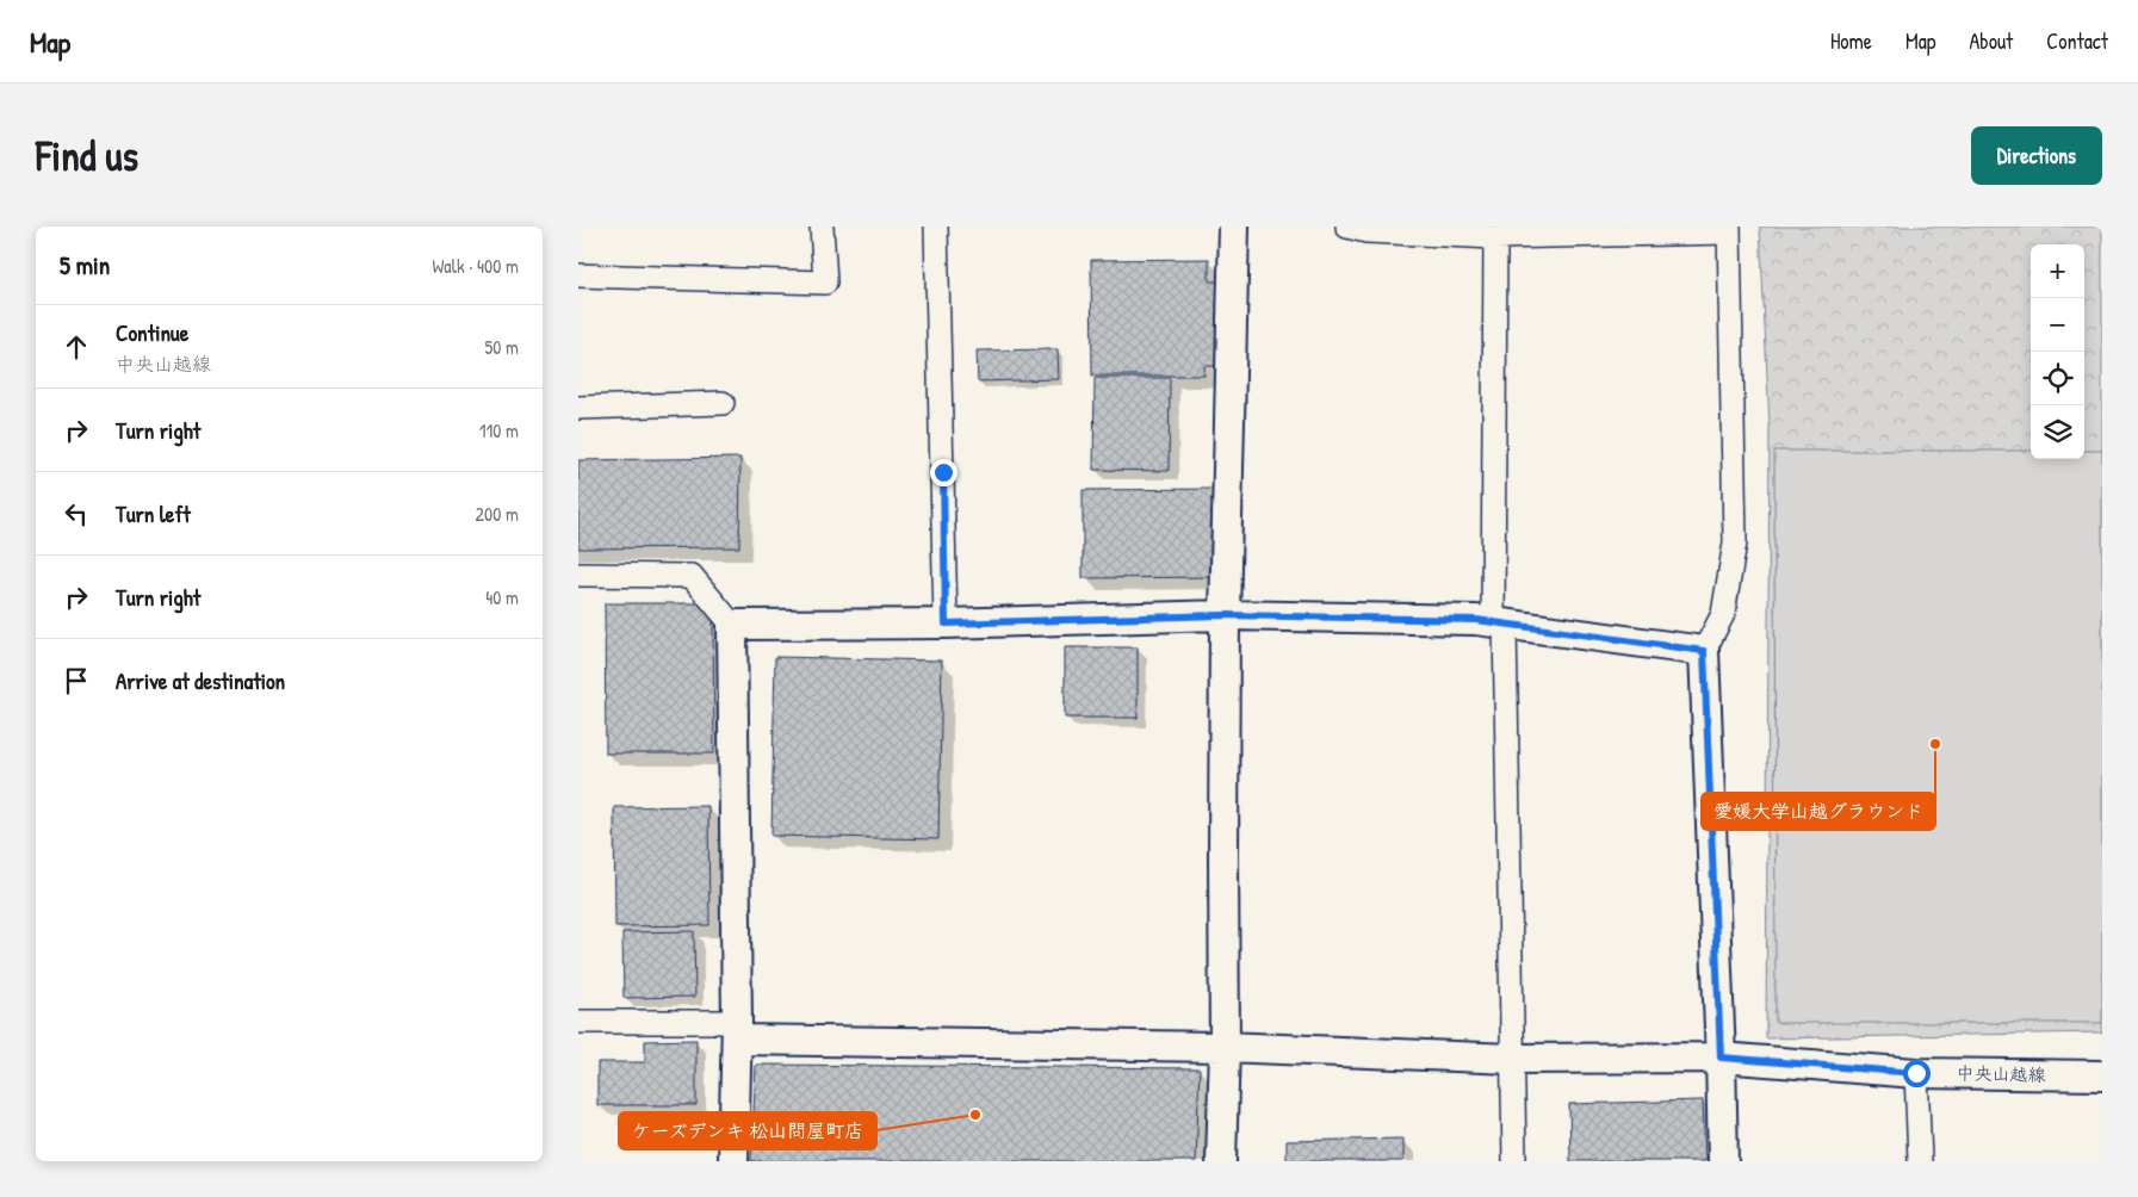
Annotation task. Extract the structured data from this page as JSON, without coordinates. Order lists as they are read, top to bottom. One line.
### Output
{"streets":{"street":["中央山越線"]},"places":["愛媛大学山越グラウンド","ケーズデンキ 松山問屋町店"],"page":{"header":"Map","nav":["Home","Map","About","Contact"],"buttons":"Directions","title":"Find us","heading":["5 min","Walk · 400 m"],"map_buttons":["+","−"],"list":[["Continue","中央山越線","50 m"],["Turn right","110 m"],["Turn left","200 m"],["Turn right","40 m"],"Arrive at destination"]}}
